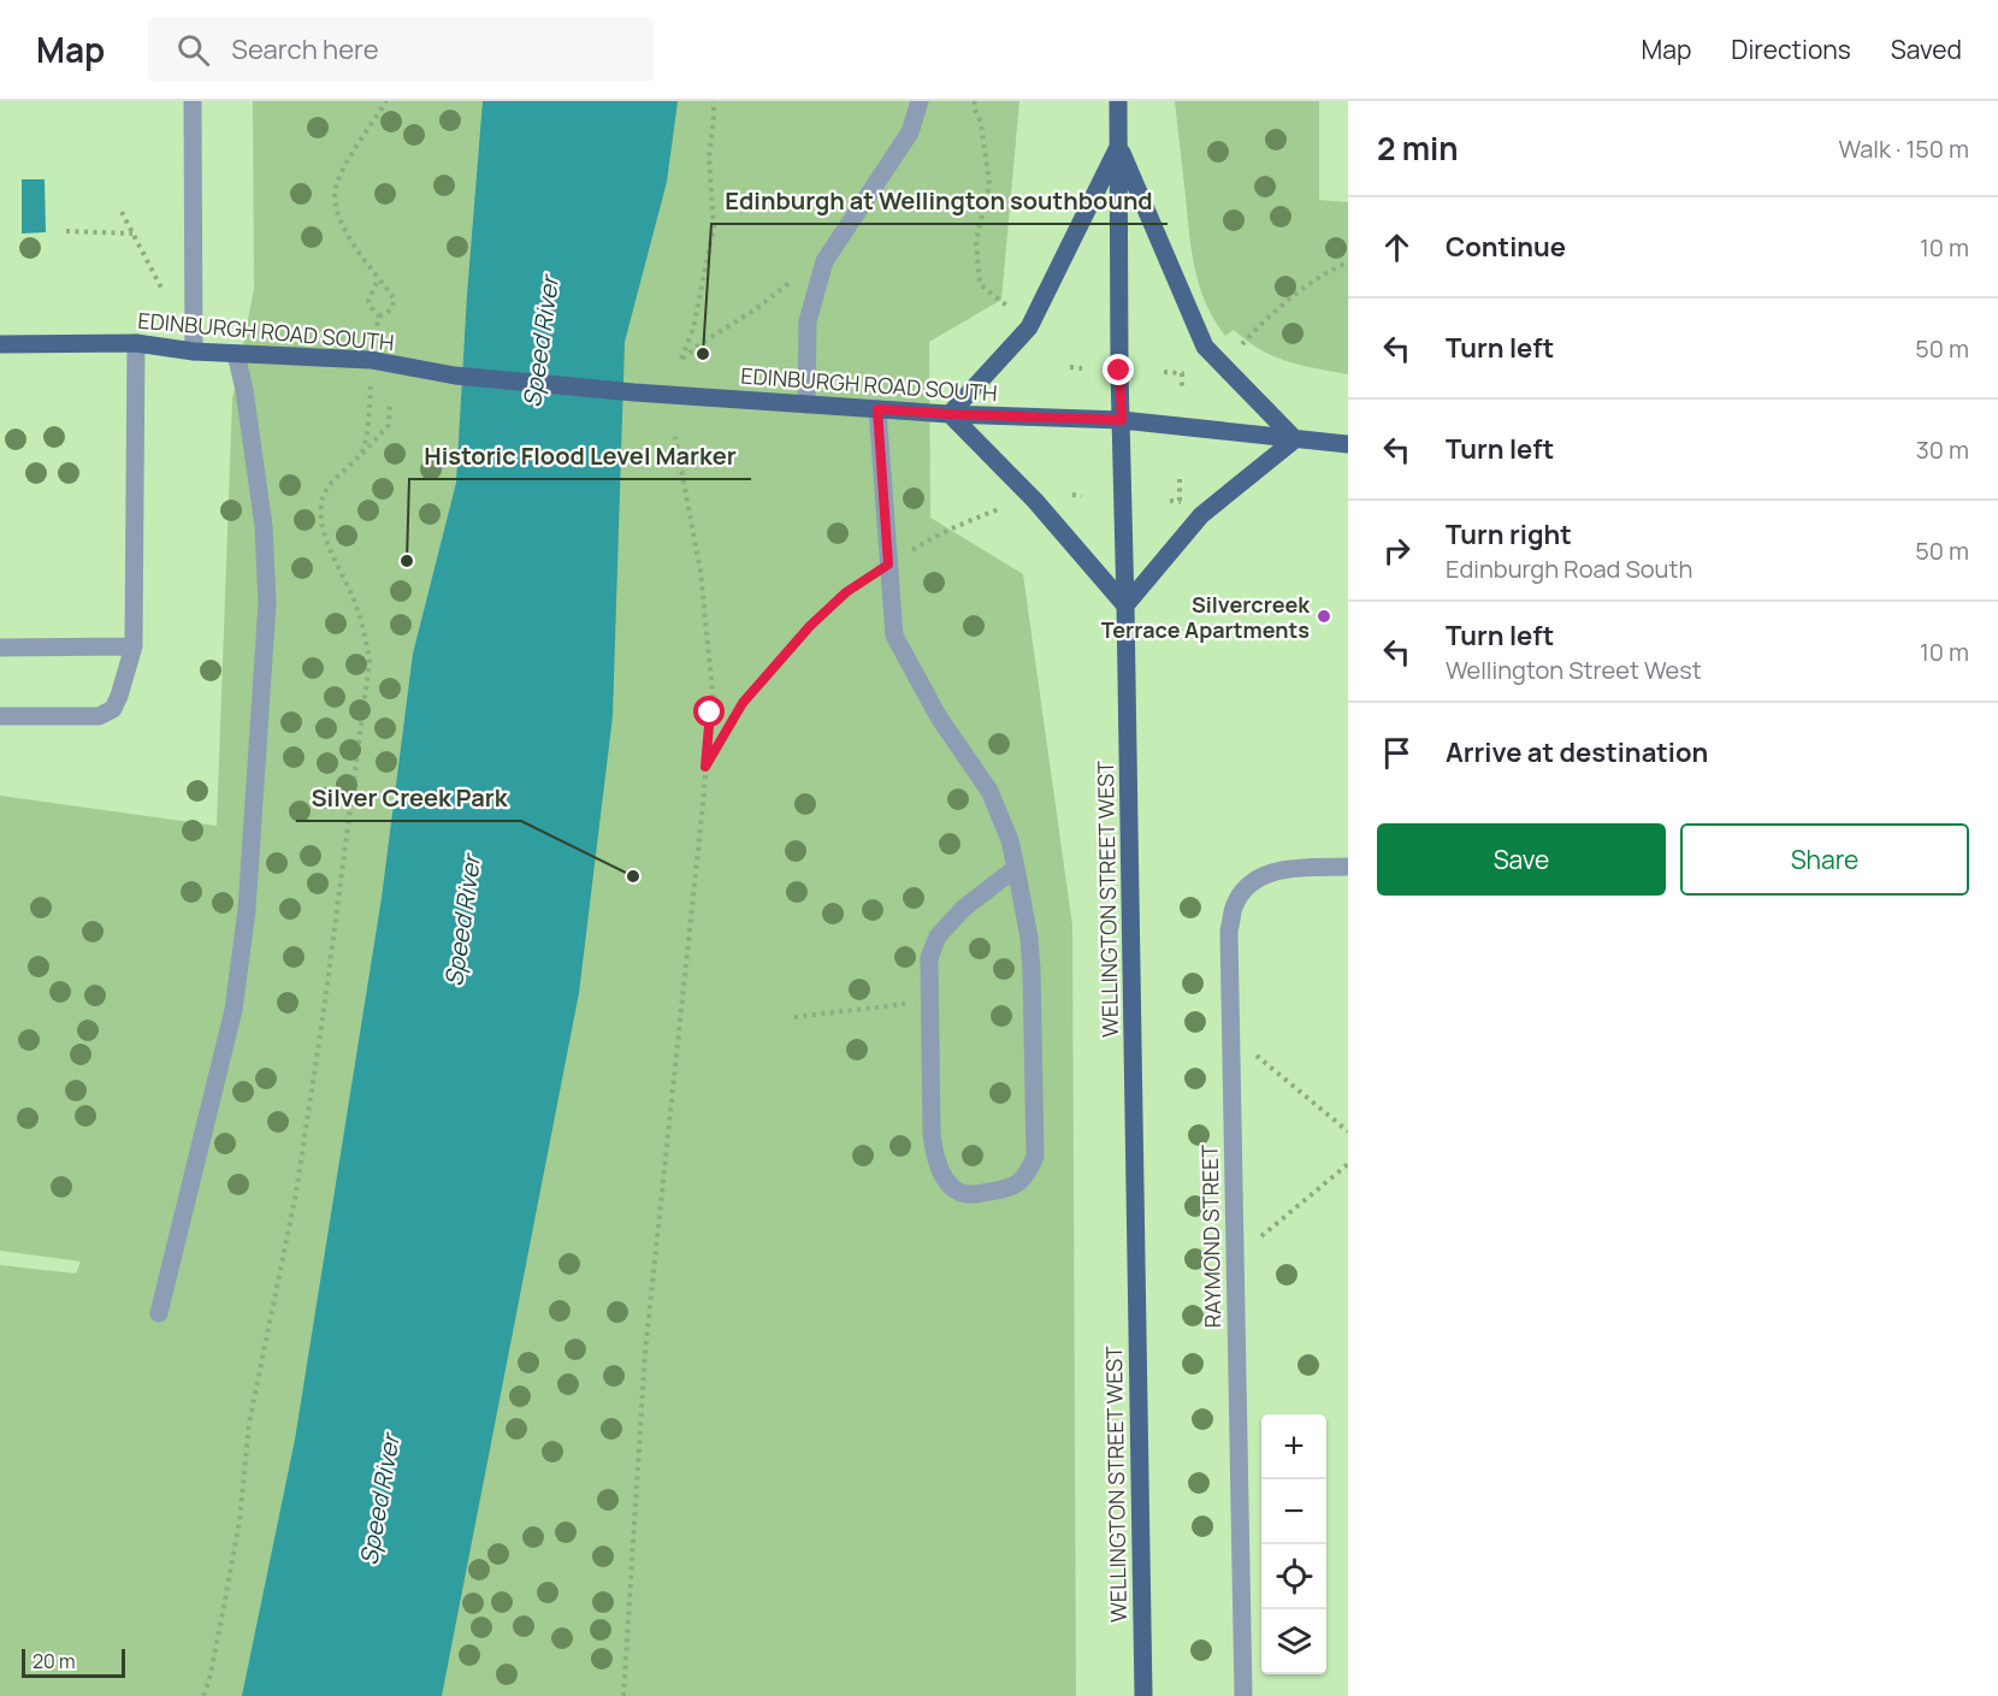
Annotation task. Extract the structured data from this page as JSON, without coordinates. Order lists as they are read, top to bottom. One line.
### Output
{"streets":{"main road":["EDINBURGH ROAD SOUTH","WELLINGTON STREET WEST"],"street":["RAYMOND STREET"]},"crossings":[["EDINBURGH ROAD SOUTH","WELLINGTON STREET WEST"]],"water":["Speed River"],"places":["Edinburgh at Wellington southbound","Historic Flood Level Marker","Silvercreek Terrace Apartments","Silver Creek Park"],"scale_bar":"20 m","page":{"header":"Map","search":"Search here","nav":["Map","Directions","Saved"],"heading":["2 min","Walk · 150 m"],"list":[["Continue","10 m"],["Turn left","50 m"],["Turn left","30 m"],["Turn right","Edinburgh Road South","50 m"],["Turn left","Wellington Street West","10 m"],"Arrive at destination"],"buttons":["Save","Share"],"map_buttons":["+","−"],"scale":"20 m"}}
